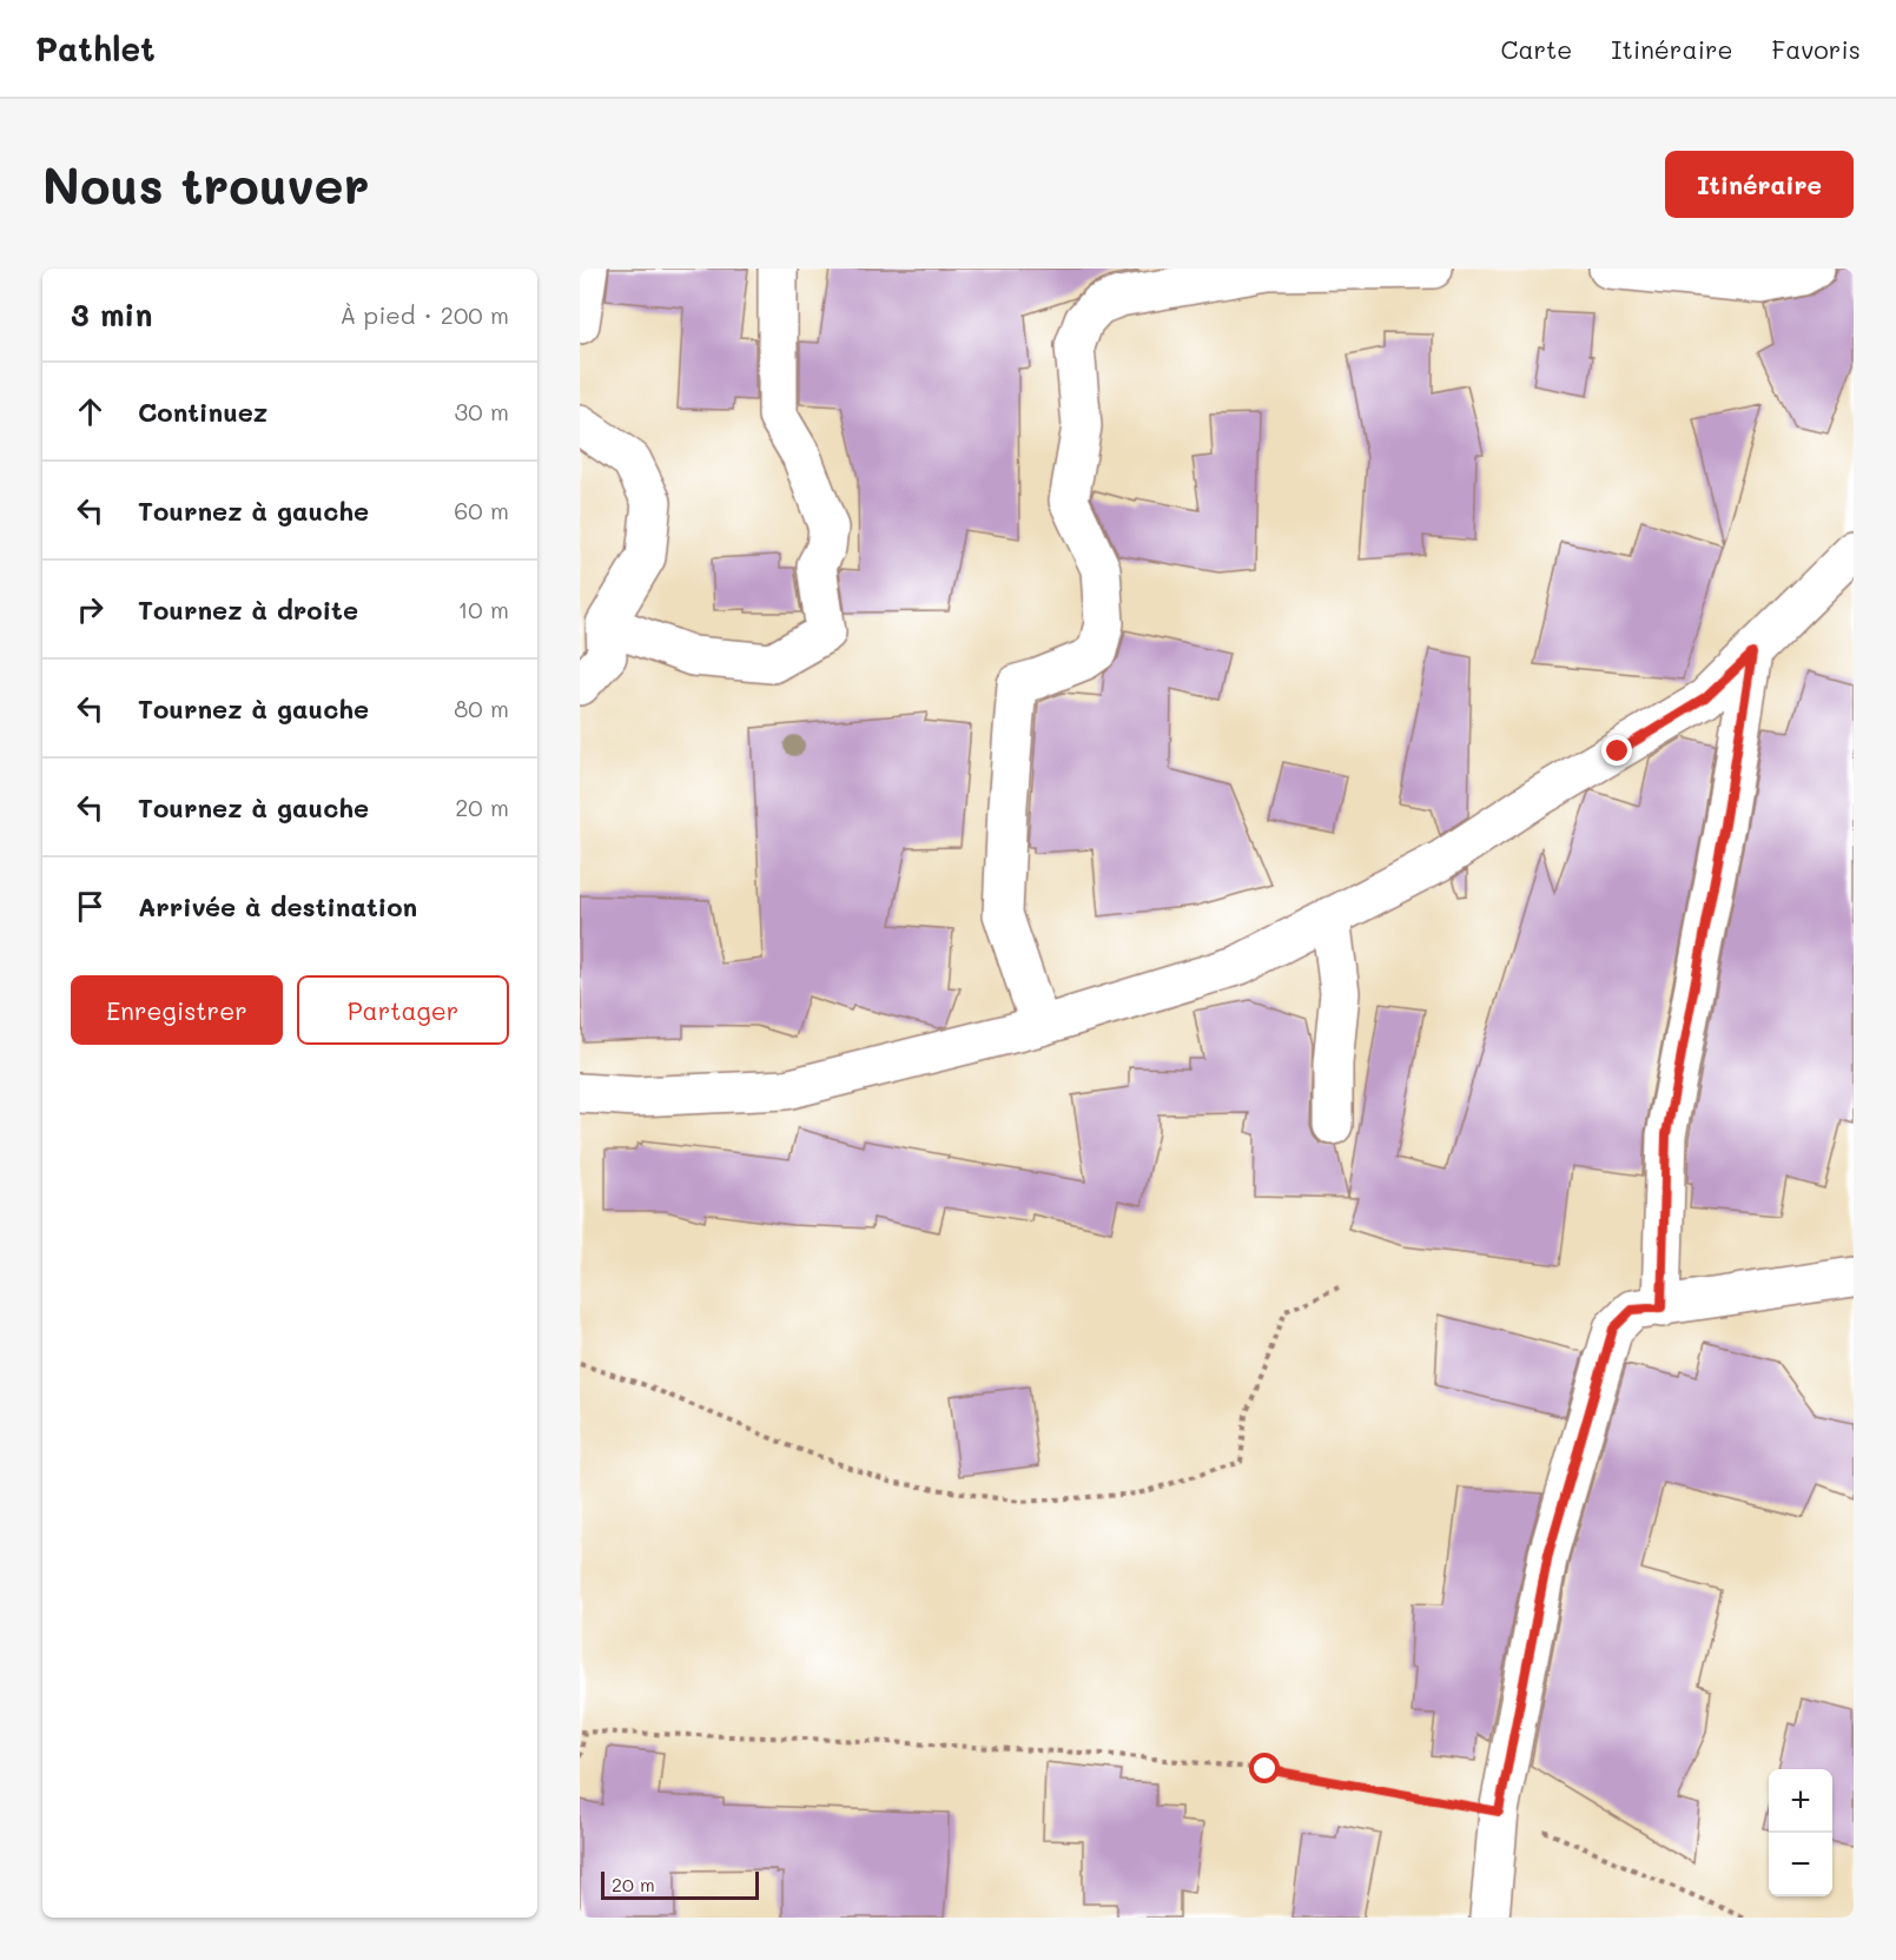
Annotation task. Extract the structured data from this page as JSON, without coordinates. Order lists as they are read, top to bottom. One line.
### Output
{"scale_bar":"20 m","page":{"header":"Pathlet","nav":["Carte","Itinéraire","Favoris"],"buttons":["Itinéraire",["Enregistrer","Partager"]],"title":"Nous trouver","heading":["3 min","À pied · 200 m"],"list":[["Continuez","30 m"],["Tournez à gauche","60 m"],["Tournez à droite","10 m"],["Tournez à gauche","80 m"],["Tournez à gauche","20 m"],"Arrivée à destination"],"map_buttons":["+","−"],"scale":"20 m"}}
